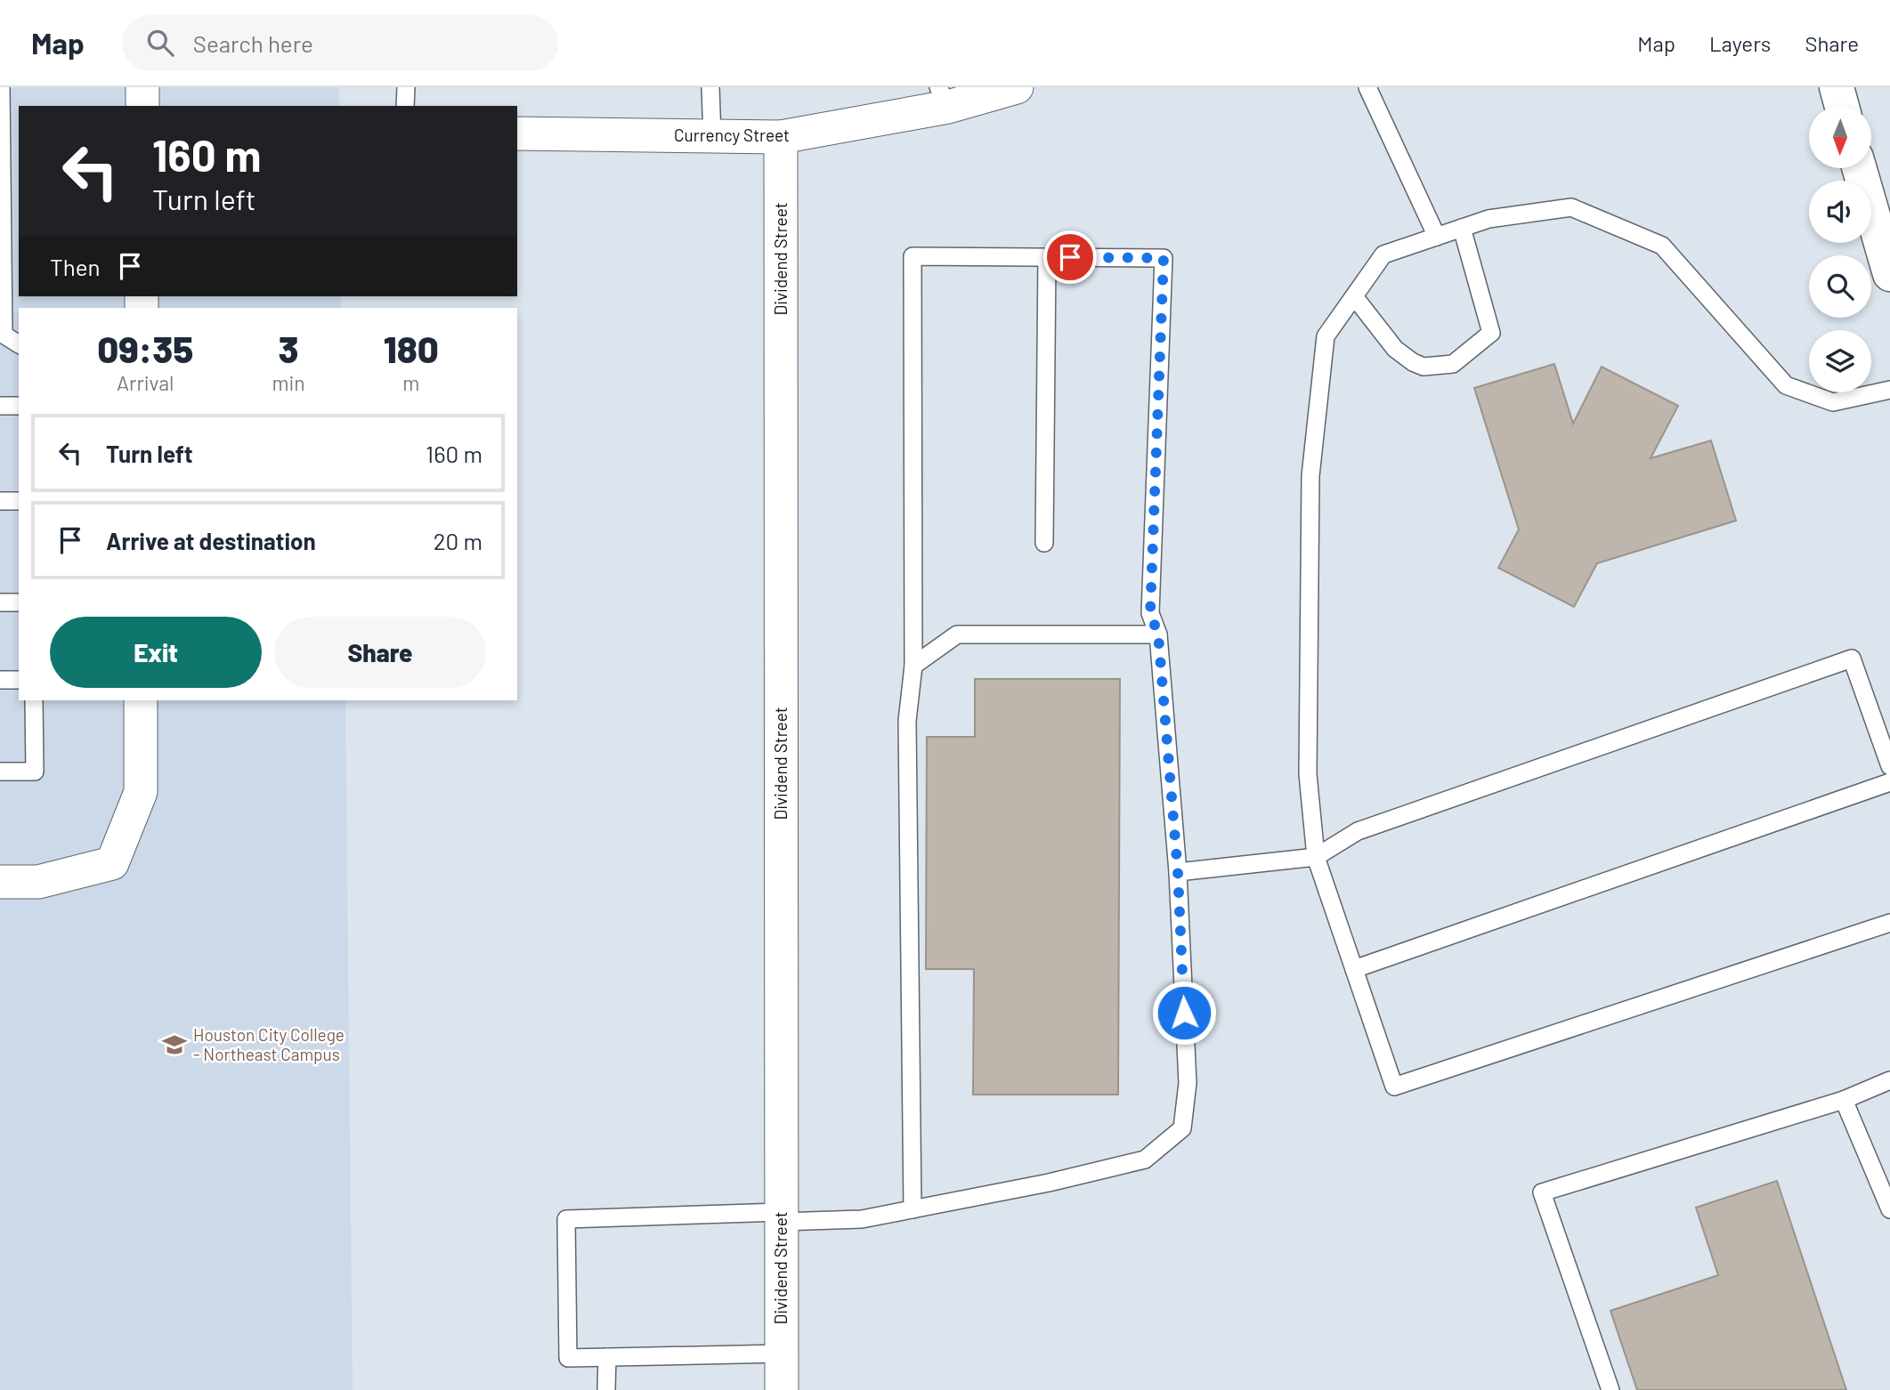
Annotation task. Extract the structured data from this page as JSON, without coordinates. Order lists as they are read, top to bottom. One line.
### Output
{"streets":{"street":["Currency Street","Dividend Street"]},"crossings":[["Currency Street","Dividend Street"]],"places":{"school or university":["Houston City College - Northeast Campus"]},"north":"bottom","page":{"header":"Map","search":"Search here","nav":["Map","Layers","Share"],"turn":["160 m","Turn left"],"then":"Then","eta":["09:35","Arrival","3","min","180","m"],"list":[{"name":"Turn left","value":"160 m"},{"name":"Arrive at destination","value":"20 m"}],"buttons":["Exit","Share"]}}
